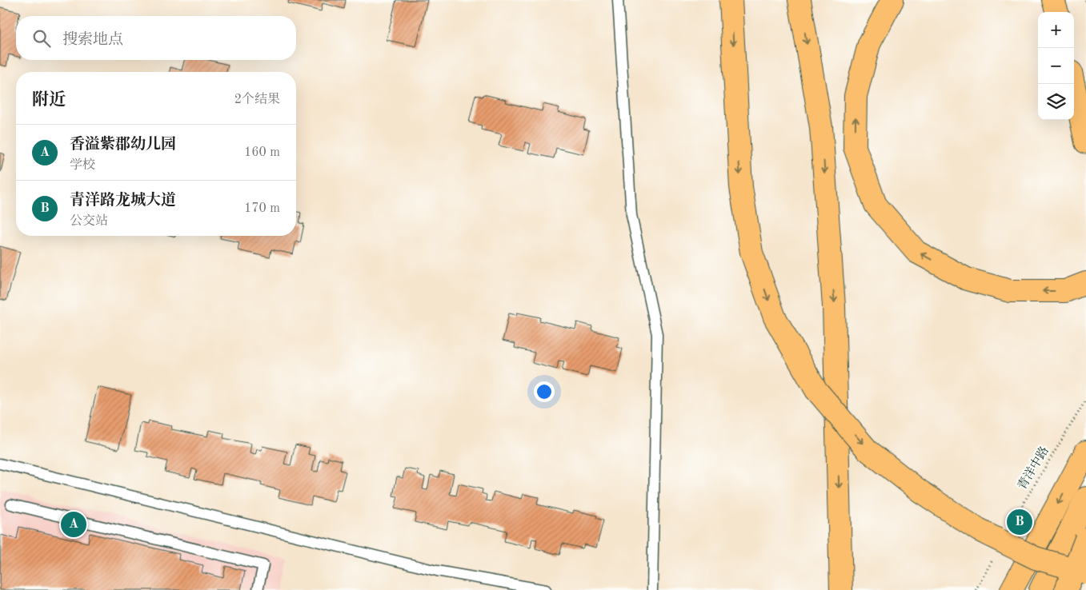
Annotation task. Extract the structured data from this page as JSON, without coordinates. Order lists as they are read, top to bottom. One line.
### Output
{"streets":{"path":["青洋中路"]},"page":{"map_buttons":["+","−"],"search":"搜索地点","heading":["附近","2个结果"],"list":[{"mark":"A","name":"香溢紫郡幼儿园","note":"学校","value":"160 m"},{"mark":"B","name":"青洋路龙城大道","note":"公交站","value":"170 m"}],"pins":["B","A"]}}
